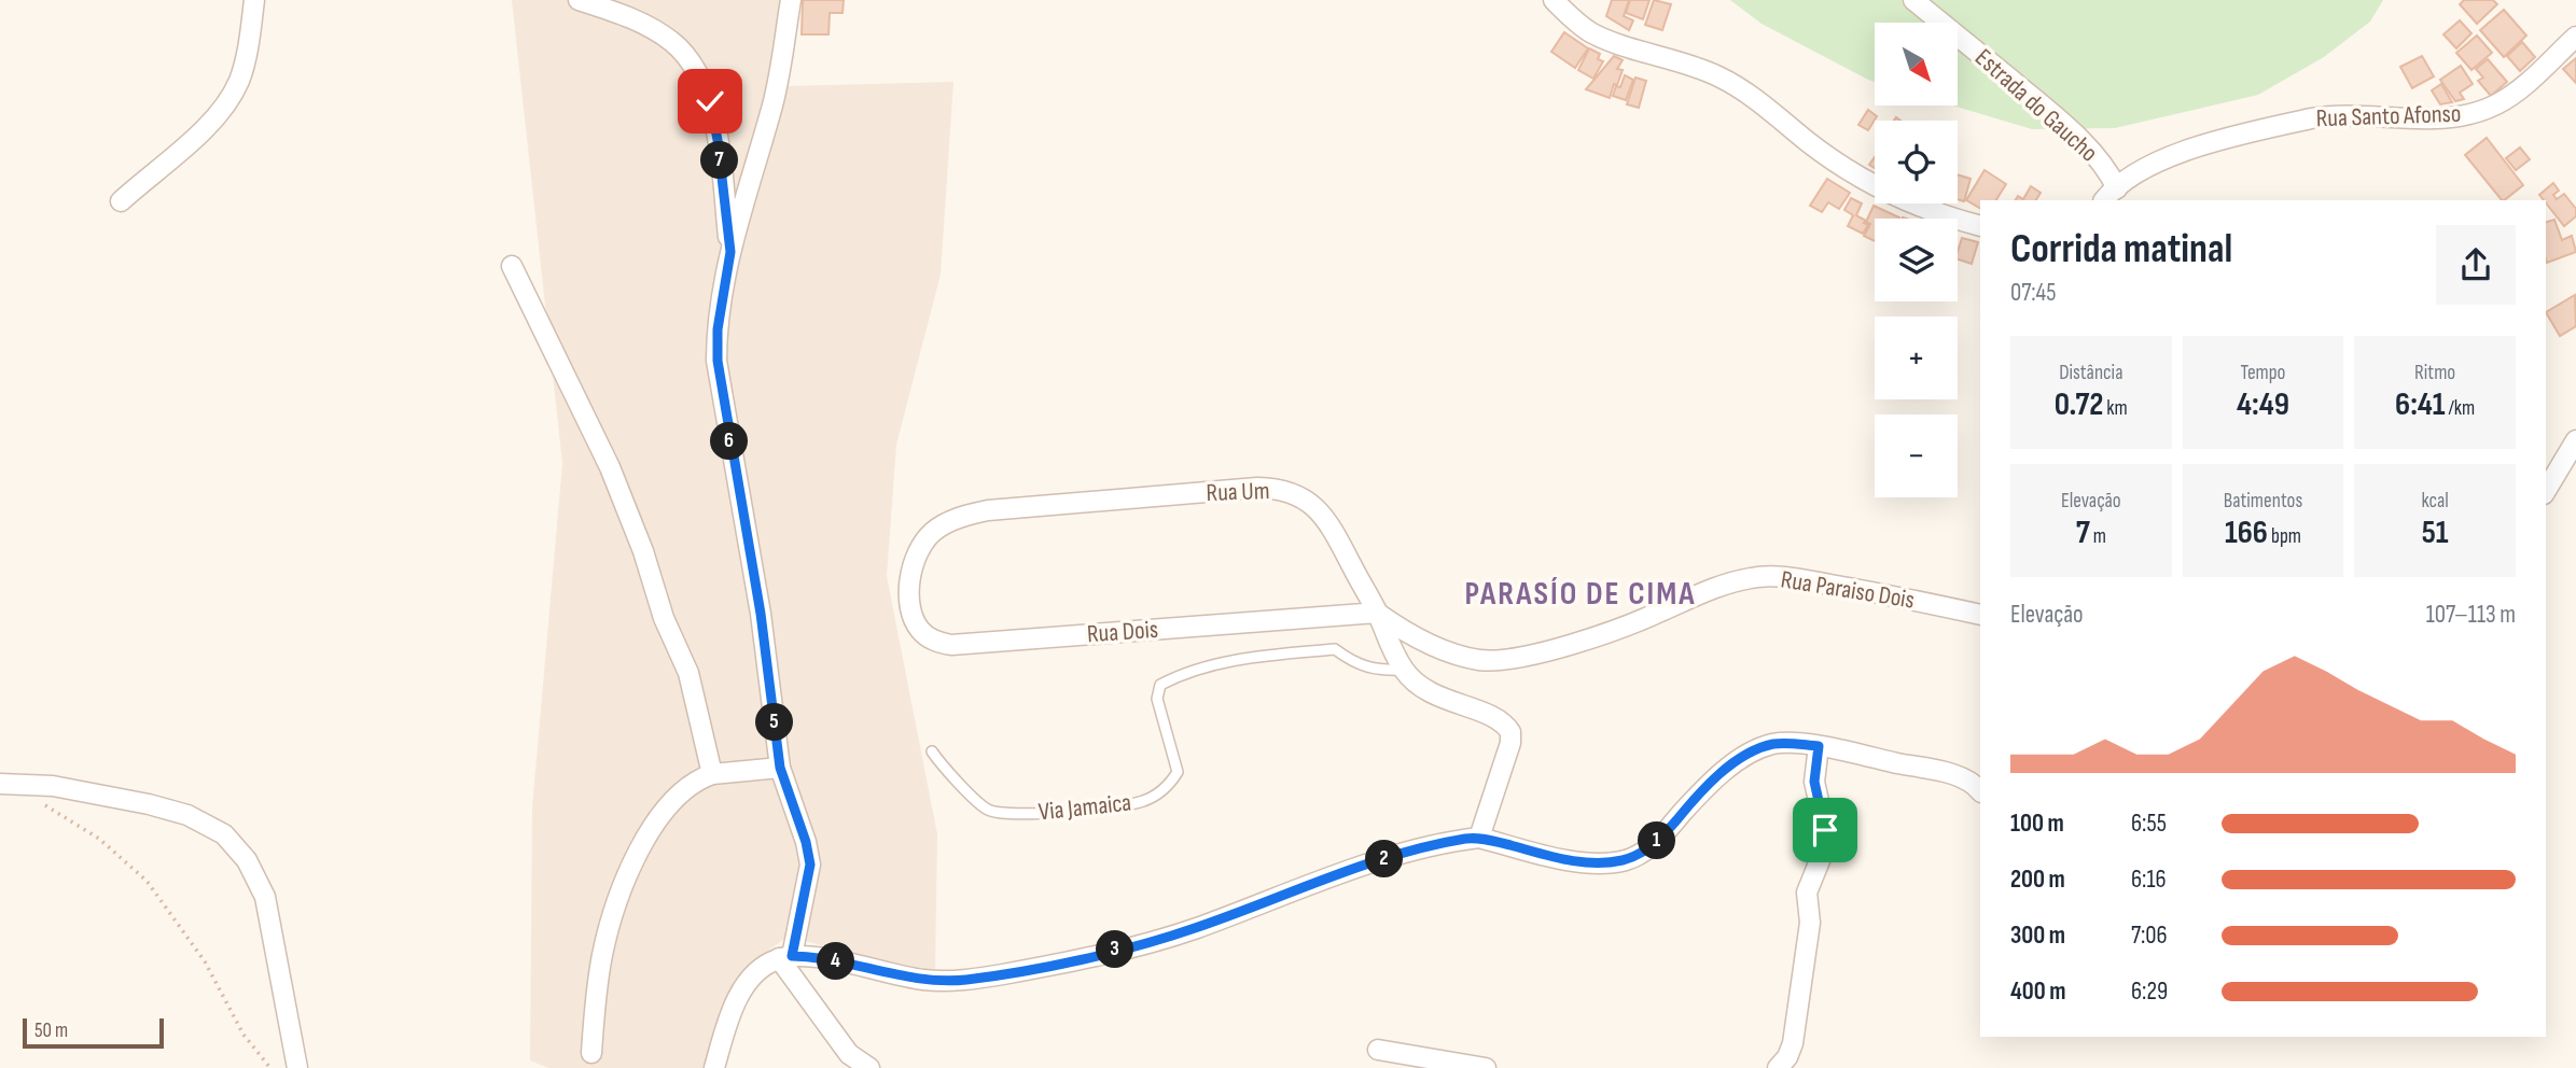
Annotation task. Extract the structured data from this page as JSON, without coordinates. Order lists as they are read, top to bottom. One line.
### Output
{"streets":{"street":["Estrada do Gaucho","Rua Santo Afonso","Rua Um","Rua Paraiso Dois","Rua Dois"],"lane":["Via Jamaica"]},"crossings":[["Estrada do Gaucho","Rua Santo Afonso"],["Rua Um","Rua Paraiso Dois"],["Rua Um","Rua Dois"],["Rua Um","Via Jamaica"],["Rua Paraiso Dois","Rua Dois"]],"districts":["PARASÍO DE CIMA"],"scale_bar":"50 m","north":"bottom right","page":{"map_buttons":["+","−"],"pins":["7","6","5","1","2","3","4"],"heading":["Corrida matinal","07:45"],"stats":[["Distância","0.72 km"],["Tempo","4:49"],["Ritmo","6:41 /km"],["Elevação","7 m"],["Batimentos","166 bpm"],["kcal","51"]],"chart":["Elevação","107–113 m"],"list":[{"name":"100 m","note":"6:55"},{"name":"200 m","note":"6:16"},{"name":"300 m","note":"7:06"},{"name":"400 m","note":"6:29"}],"scale":"50 m"}}
